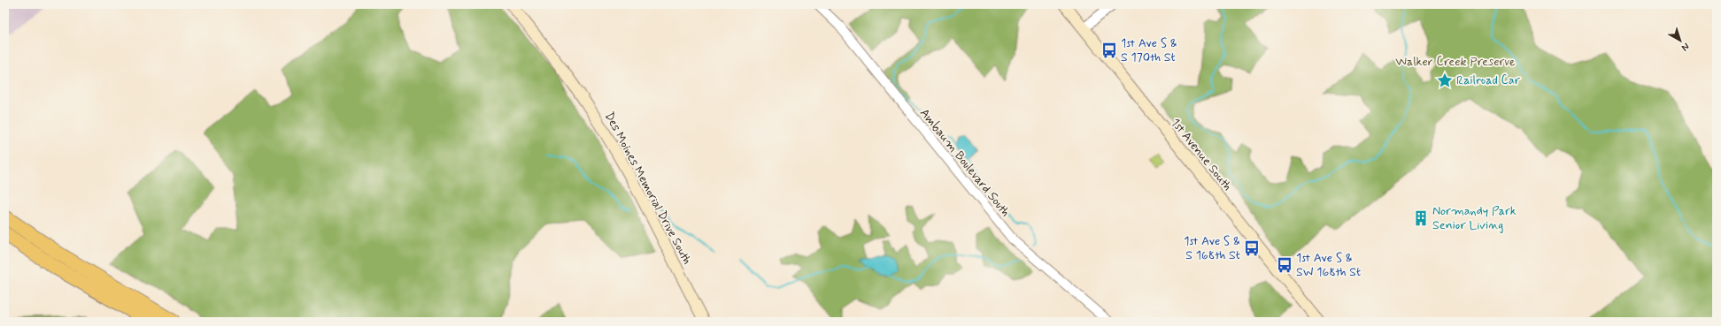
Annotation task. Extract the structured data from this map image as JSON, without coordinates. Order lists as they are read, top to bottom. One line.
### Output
{"streets":{"main road":["1st Avenue South","Des Moines Memorial Drive South"],"street":["Ambaum Boulevard South"]},"parks":["Walker Creek Preserve"],"places":{"bus stop":["1st Ave S & S 170th St","1st Ave S & S 168th St","1st Ave S & SW 168th St"],"place":["Railroad Car"],"building":["Normandy Park Senior Living"]},"north":"bottom right"}
